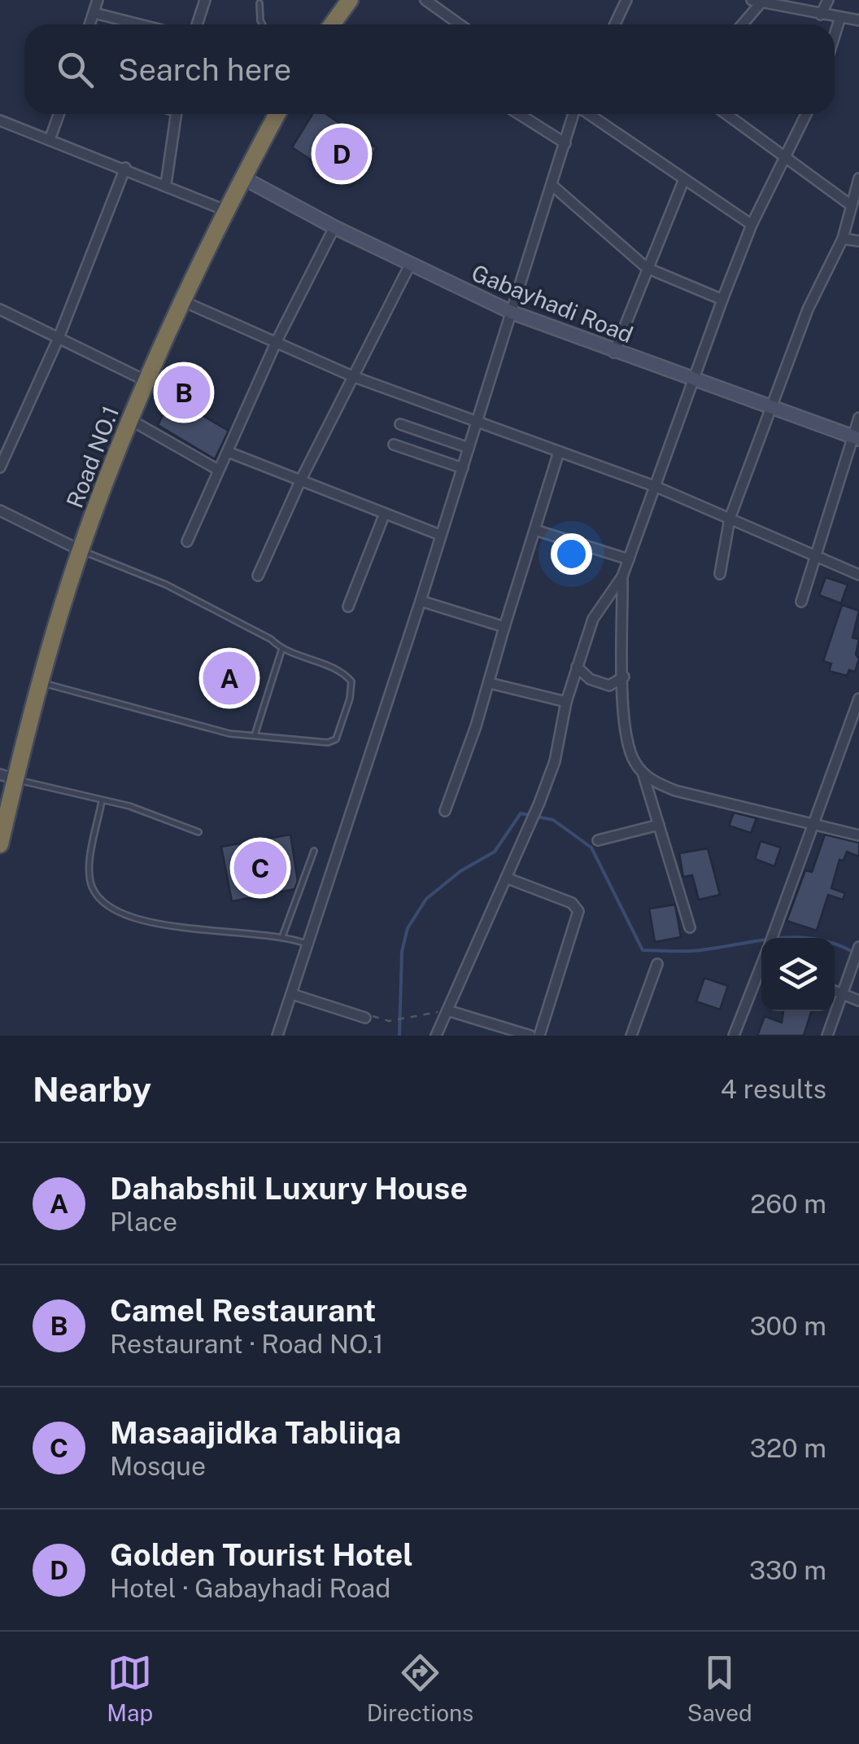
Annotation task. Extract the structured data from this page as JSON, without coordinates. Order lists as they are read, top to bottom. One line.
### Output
{"streets":{"highway":["Road NO.1"],"street":["Gabayhadi Road"]},"crossings":[["Gabayhadi Road","Road NO.1"]],"page":{"search":"Search here","pins":["D","B","A","C"],"heading":["Nearby","4 results"],"list":[{"mark":"A","name":"Dahabshil Luxury House","note":"Place","value":"260 m"},{"mark":"B","name":"Camel Restaurant","note":"Restaurant · Road NO.1","value":"300 m"},{"mark":"C","name":"Masaajidka Tabliiqa","note":"Mosque","value":"320 m"},{"mark":"D","name":"Golden Tourist Hotel","note":"Hotel · Gabayhadi Road","value":"330 m"}],"nav":["Map","Directions","Saved"]}}
